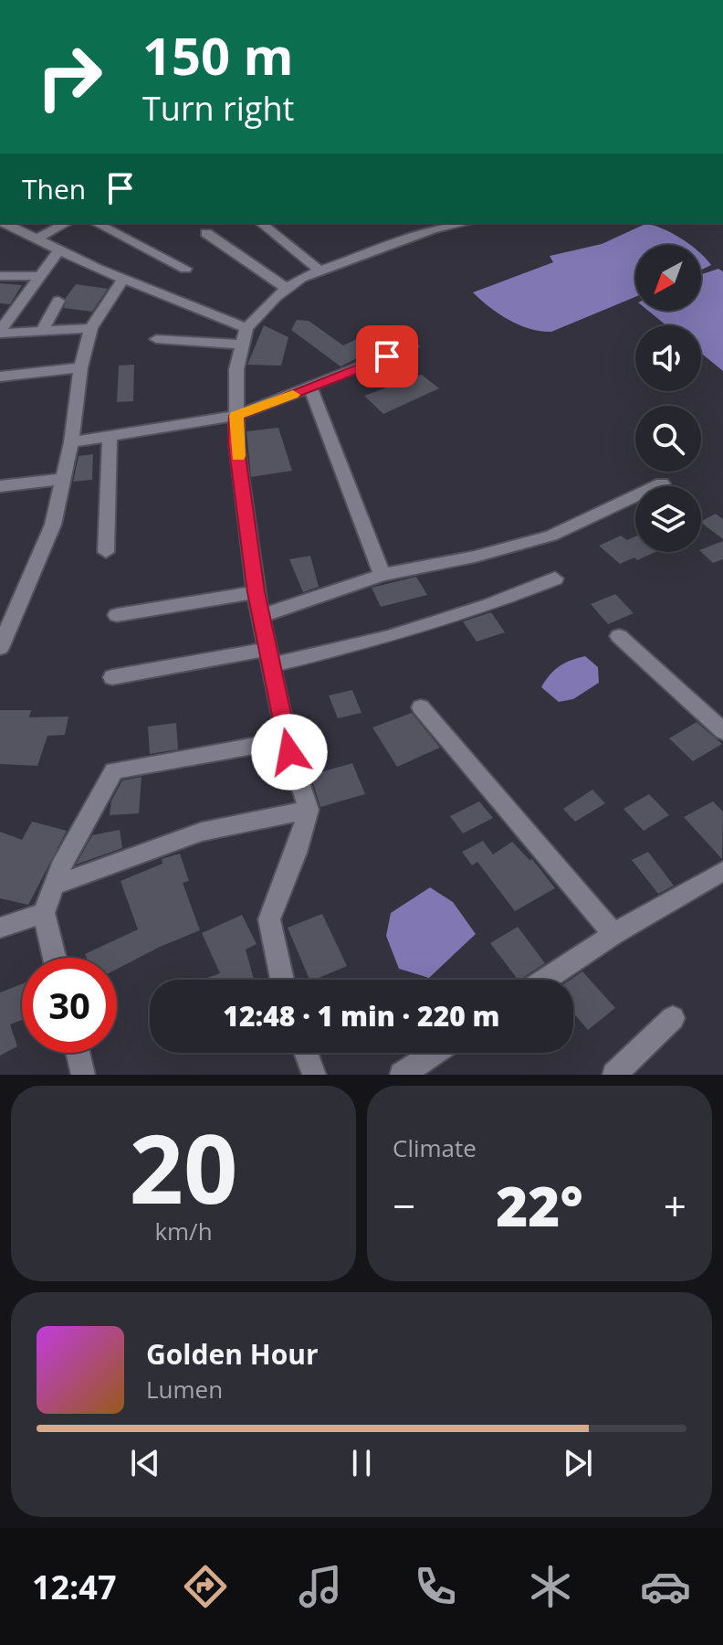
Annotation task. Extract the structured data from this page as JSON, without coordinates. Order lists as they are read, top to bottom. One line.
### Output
{"north":"bottom left","page":{"turn":["150 m","Turn right"],"then":"Then","limit":"30","trip":"12:48 · 1 min · 220 m","tile":[["20","km/h"],"Climate"],"heat":["−","22°","+"],"song":["Golden Hour","Lumen"],"tabs":"12:47"}}
